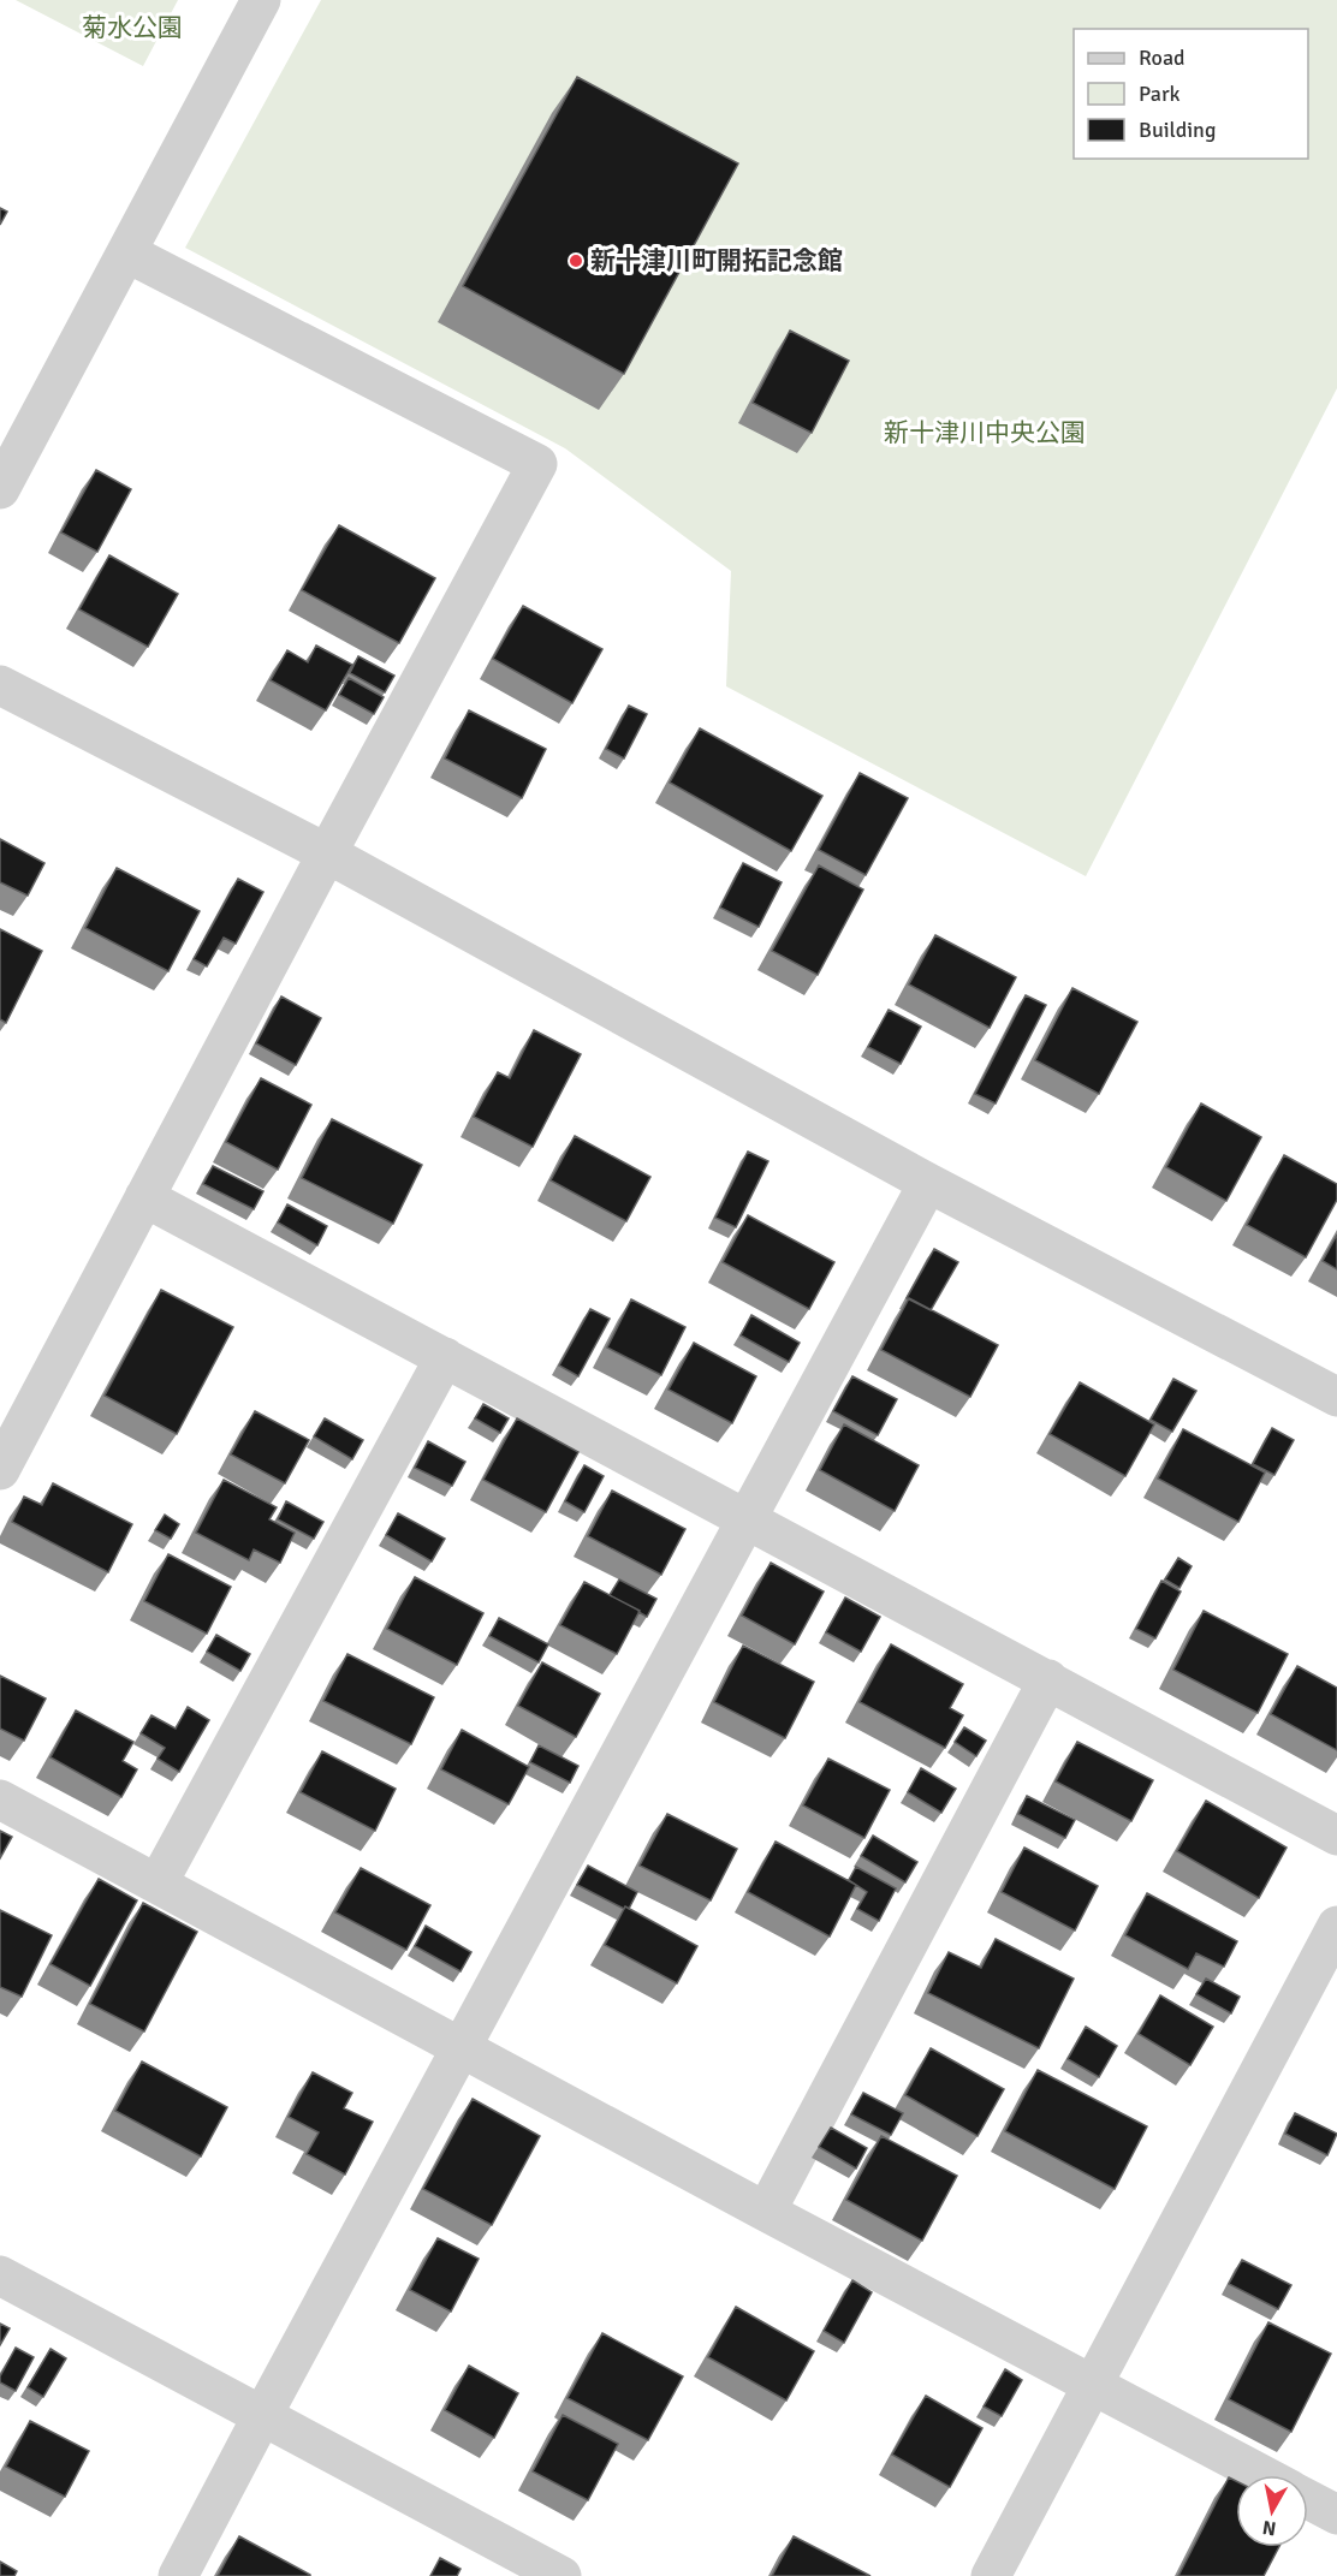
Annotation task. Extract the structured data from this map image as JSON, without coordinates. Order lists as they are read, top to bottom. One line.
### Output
{"parks":["菊水公園","新十津川中央公園"],"places":["新十津川町開拓記念館"],"legend":["Road","Park","Building"],"north":"bottom"}
